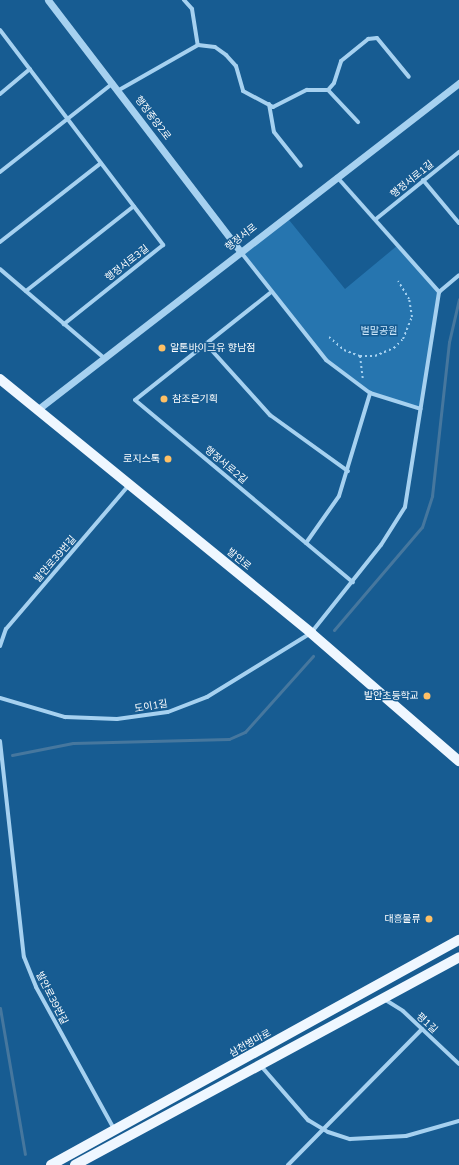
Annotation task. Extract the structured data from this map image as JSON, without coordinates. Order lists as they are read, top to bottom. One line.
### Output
{"streets":{"main road":["발안로","삼천병마로"],"street":["행정중앙2로","행정서로1길","행정서로","행정서로3길","행정서로2길","발안로39번길","도이1길","평1길"]},"crossings":[["행정중앙2로","행정서로"],["행정서로","발안로"],["발안로39번길","발안로"],["발안로39번길","삼천병마로"],["발안로","도이1길"]],"parks":["벌말공원"],"places":["알톤바이크유 향남점","참조은기획","로지스톡","발안초등학교","대흥물류"]}
